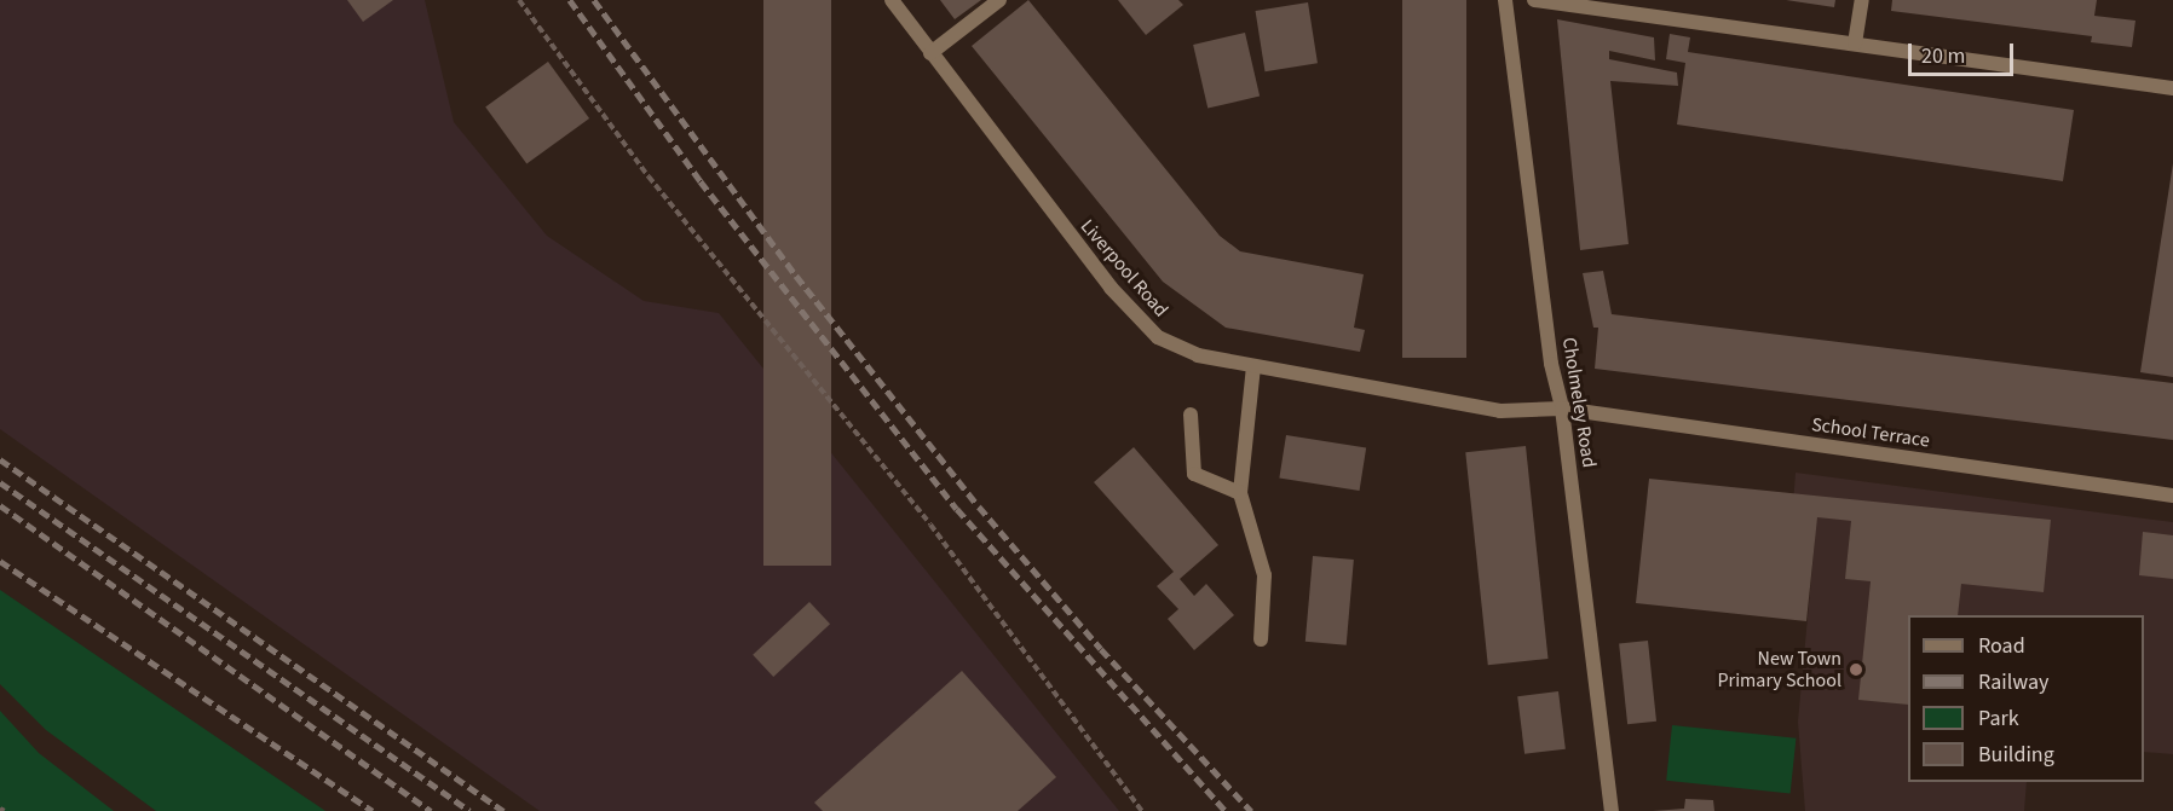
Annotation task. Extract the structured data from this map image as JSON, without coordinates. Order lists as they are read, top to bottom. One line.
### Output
{"streets":{"street":["Liverpool Road","Cholmeley Road","School Terrace"]},"crossings":[["Liverpool Road","Cholmeley Road"],["Liverpool Road","School Terrace"],["Cholmeley Road","School Terrace"]],"places":["New Town Primary School"],"legend":["Road","Railway","Park","Building"],"scale_bar":"20 m"}
